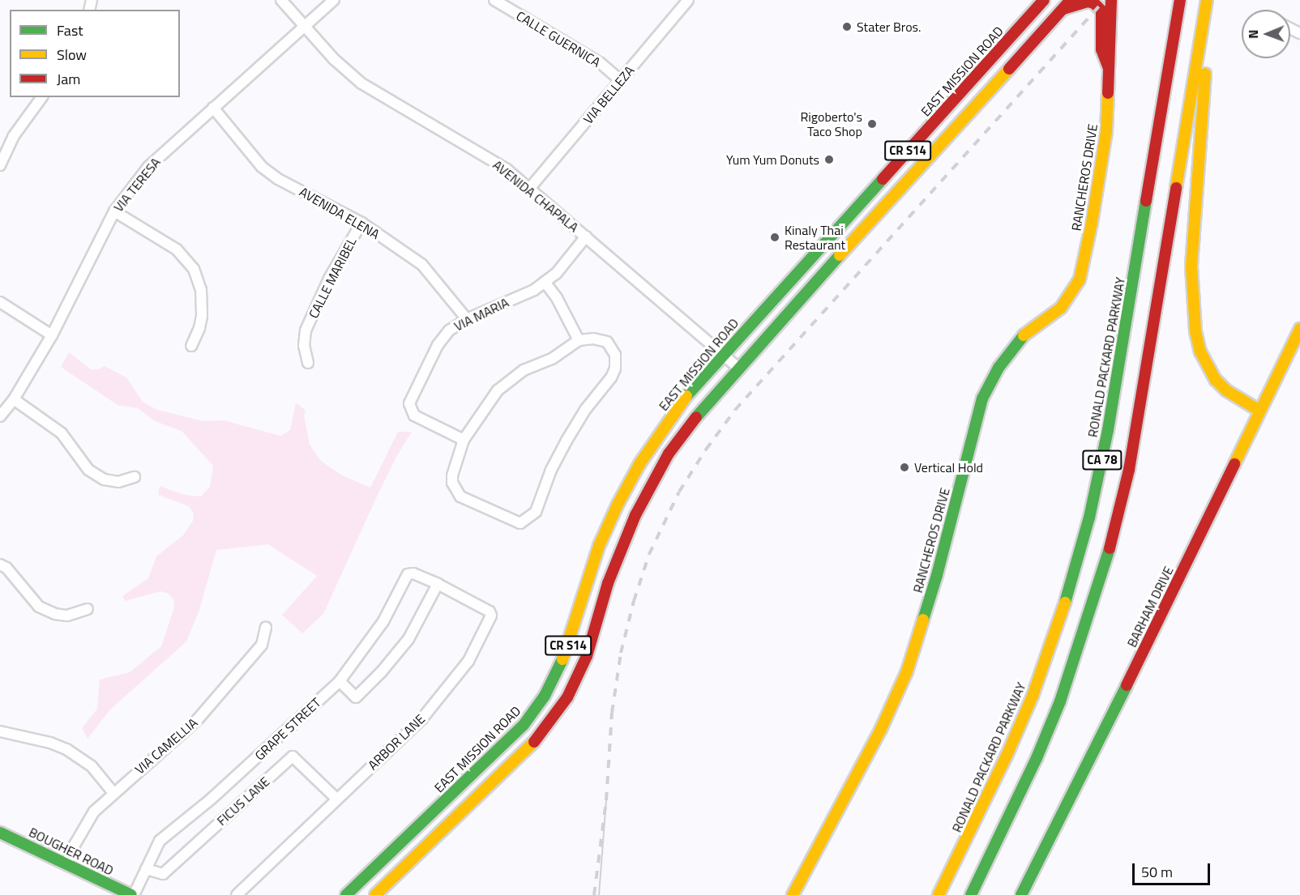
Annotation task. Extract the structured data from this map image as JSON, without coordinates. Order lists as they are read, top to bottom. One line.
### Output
{"streets":{"main road":["EAST MISSION ROAD","CR S14","RANCHEROS DRIVE","RONALD PACKARD PARKWAY","CA 78","BARHAM DRIVE","BOUGHER ROAD"],"street":["CALLE GUERNICA","VIA BELLEZA","VIA TERESA","AVENIDA CHAPALA","AVENIDA ELENA","CALLE MARIBEL","VIA MARIA","GRAPE STREET","ARBOR LANE","VIA CAMELLIA","FICUS LANE"]},"crossings":[["CALLE GUERNICA","VIA BELLEZA"],["EAST MISSION ROAD","AVENIDA CHAPALA"],["VIA BELLEZA","AVENIDA CHAPALA"],["CR S14","AVENIDA CHAPALA"],["VIA TERESA","AVENIDA CHAPALA"],["VIA TERESA","AVENIDA ELENA"],["AVENIDA CHAPALA","VIA MARIA"],["AVENIDA ELENA","CALLE MARIBEL"],["AVENIDA ELENA","VIA MARIA"],["GRAPE STREET","ARBOR LANE"],["GRAPE STREET","FICUS LANE"],["GRAPE STREET","BOUGHER ROAD"],["ARBOR LANE","FICUS LANE"],["VIA CAMELLIA","BOUGHER ROAD"]],"places":["Stater Bros.","Rigoberto's Taco Shop","Yum Yum Donuts","Kinaly Thai Restaurant","Vertical Hold"],"legend":["Fast","Slow","Jam"],"scale_bar":"50 m","north":"left"}
